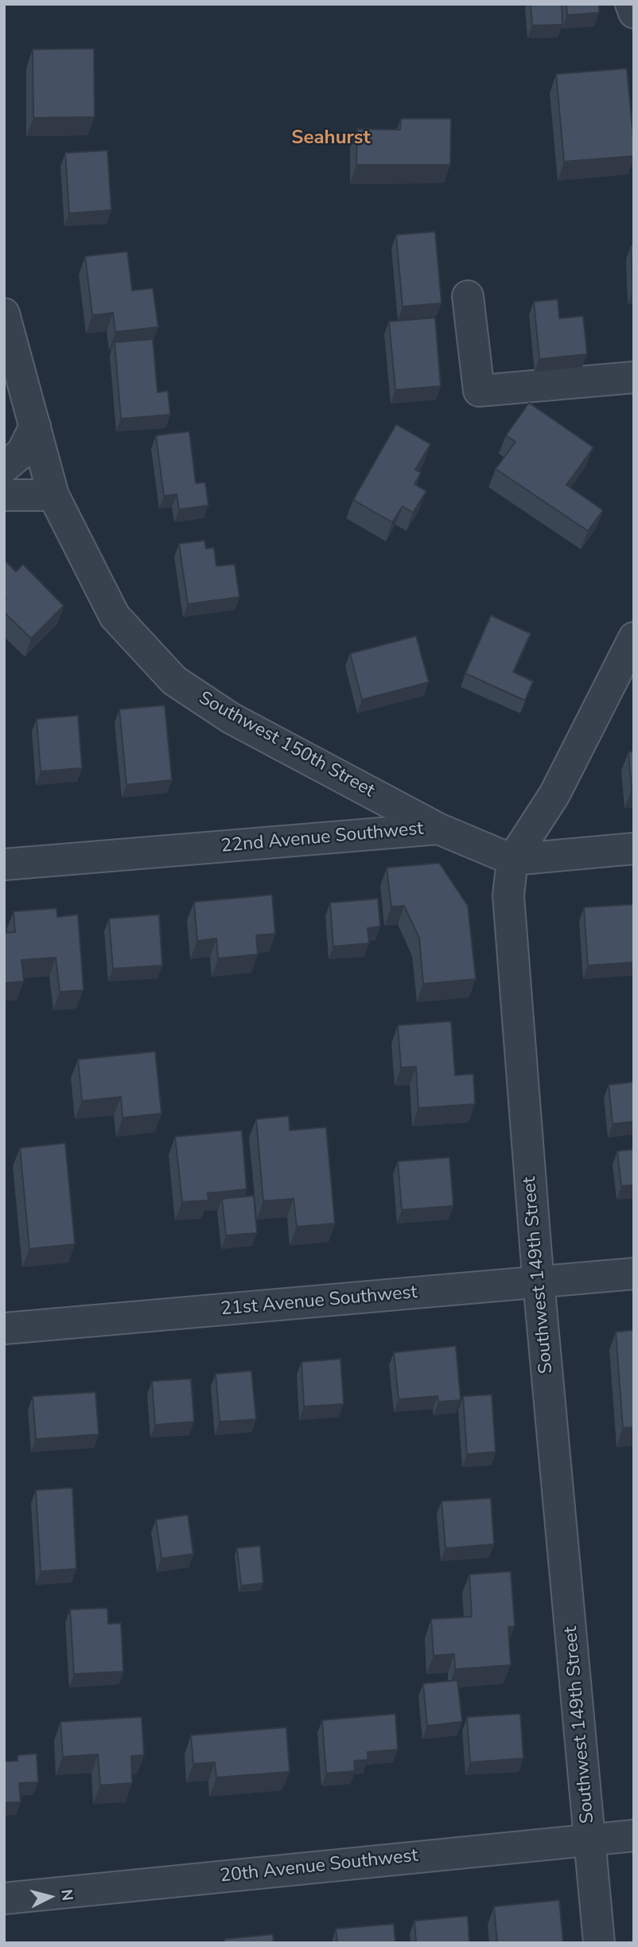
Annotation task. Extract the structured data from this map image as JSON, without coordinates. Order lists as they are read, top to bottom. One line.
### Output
{"streets":{"street":["Southwest 150th Street","22nd Avenue Southwest","Southwest 149th Street","21st Avenue Southwest","20th Avenue Southwest"]},"crossings":[["Southwest 150th Street","22nd Avenue Southwest"],["22nd Avenue Southwest","Southwest 149th Street"],["Southwest 149th Street","21st Avenue Southwest"],["Southwest 149th Street","20th Avenue Southwest"]],"districts":["Seahurst"],"north":"right"}
